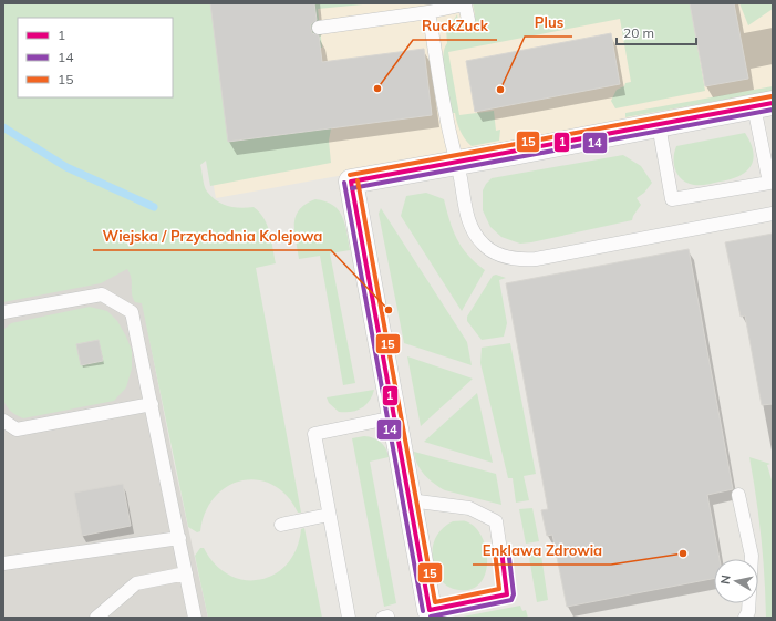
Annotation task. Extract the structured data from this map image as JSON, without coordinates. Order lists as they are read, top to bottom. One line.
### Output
{"places":["RuckZuck","Plus","Wiejska / Przychodnia Kolejowa","Enklawa Zdrowia"],"lines":["transit line 15","transit line 1","transit line 14"],"legend":["1","14","15"],"scale_bar":"20 m","north":"left"}
